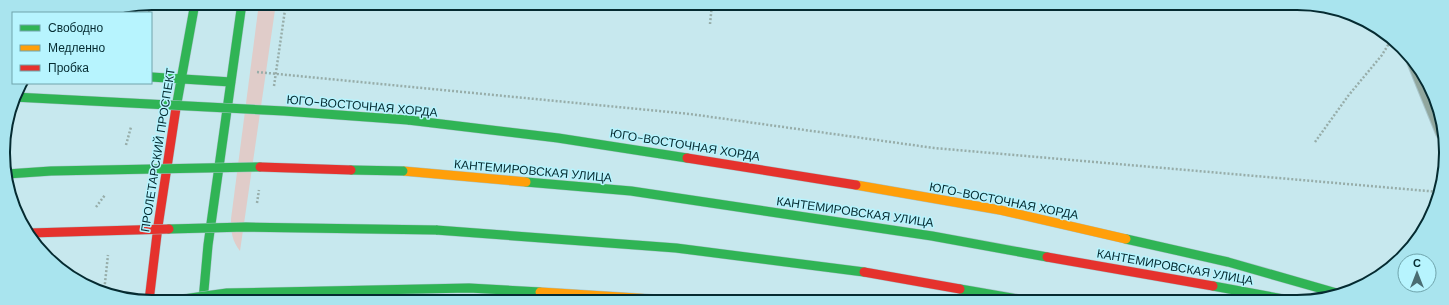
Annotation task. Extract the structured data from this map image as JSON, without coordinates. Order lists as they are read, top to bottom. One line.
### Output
{"streets":{"main road":["ЮГО-ВОСТОЧНАЯ ХОРДА","ПРОЛЕТАРСКИЙ ПРОСПЕКТ","КАНТЕМИРОВСКАЯ УЛИЦА"]},"legend":["Свободно","Медленно","Пробка"],"north":"top"}
